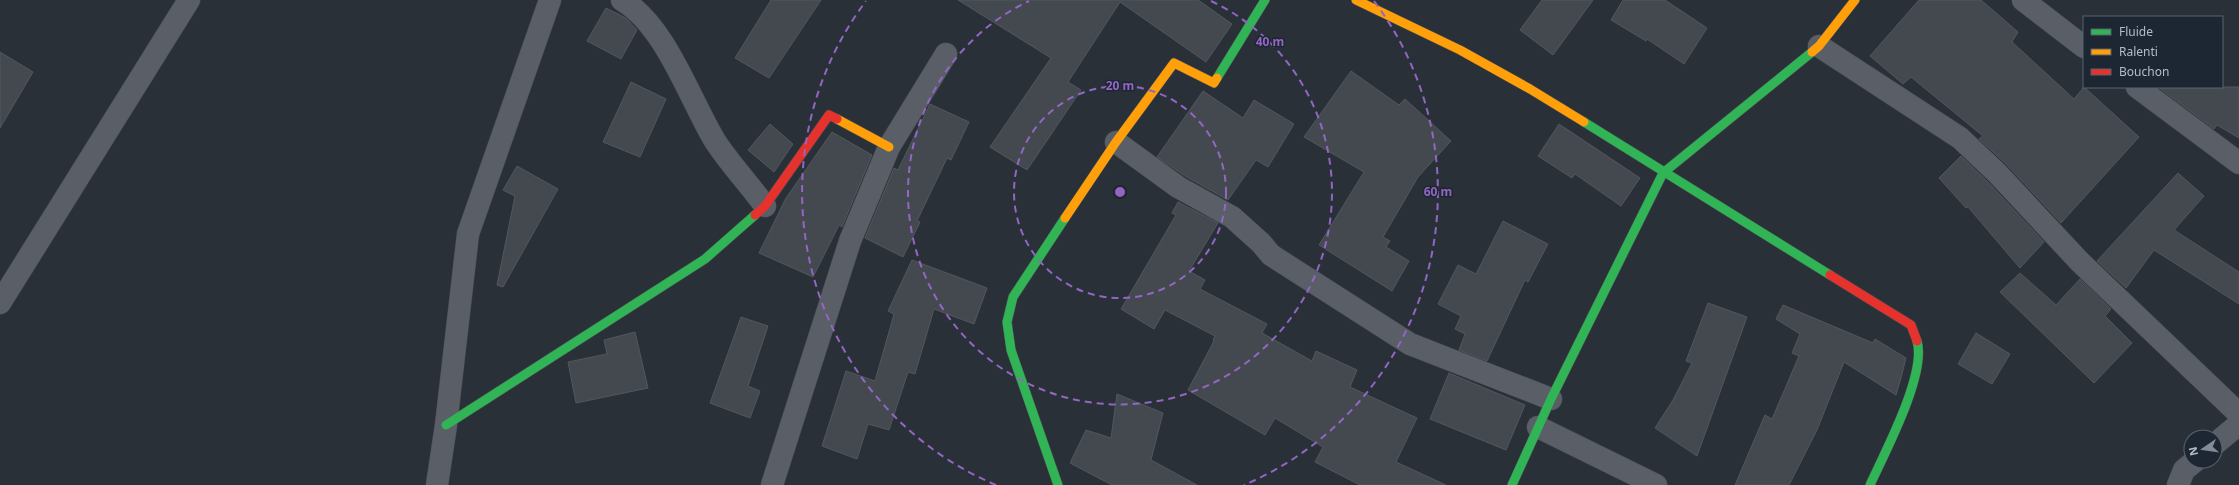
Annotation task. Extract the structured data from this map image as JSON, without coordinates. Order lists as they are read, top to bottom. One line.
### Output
{"legend":["Fluide","Ralenti","Bouchon"],"north":"left","rings":["40 m","20 m","60 m"]}
